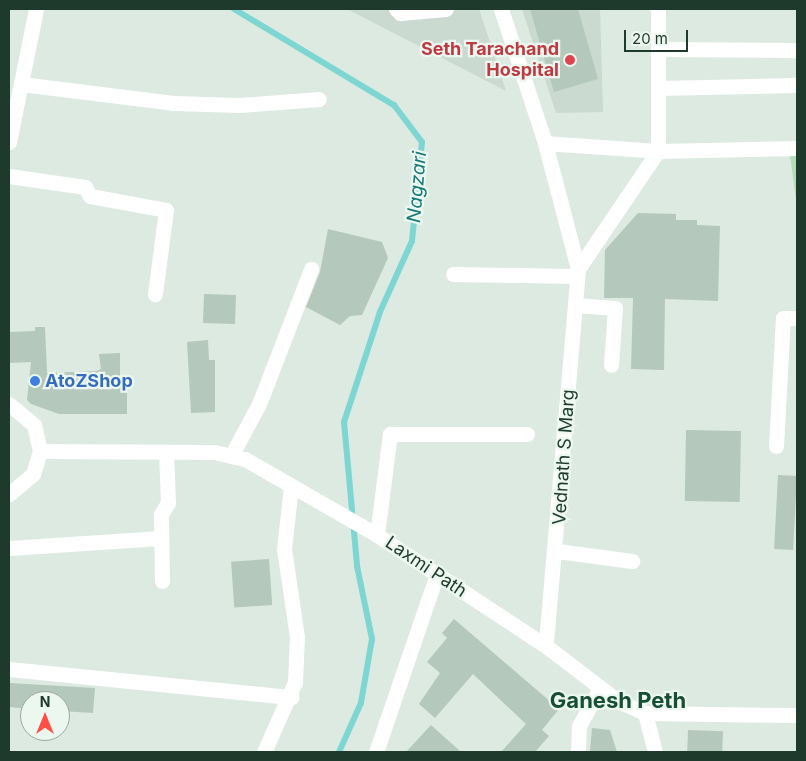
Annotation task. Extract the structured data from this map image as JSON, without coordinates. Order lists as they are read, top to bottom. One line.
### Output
{"streets":{"street":["Vednath S Marg","Laxmi Path"]},"crossings":[["Vednath S Marg","Laxmi Path"]],"districts":["Ganesh Peth"],"water":["Nagzari"],"places":["Seth Tarachand Hospital","AtoZShop"],"scale_bar":"20 m","north":"top"}
